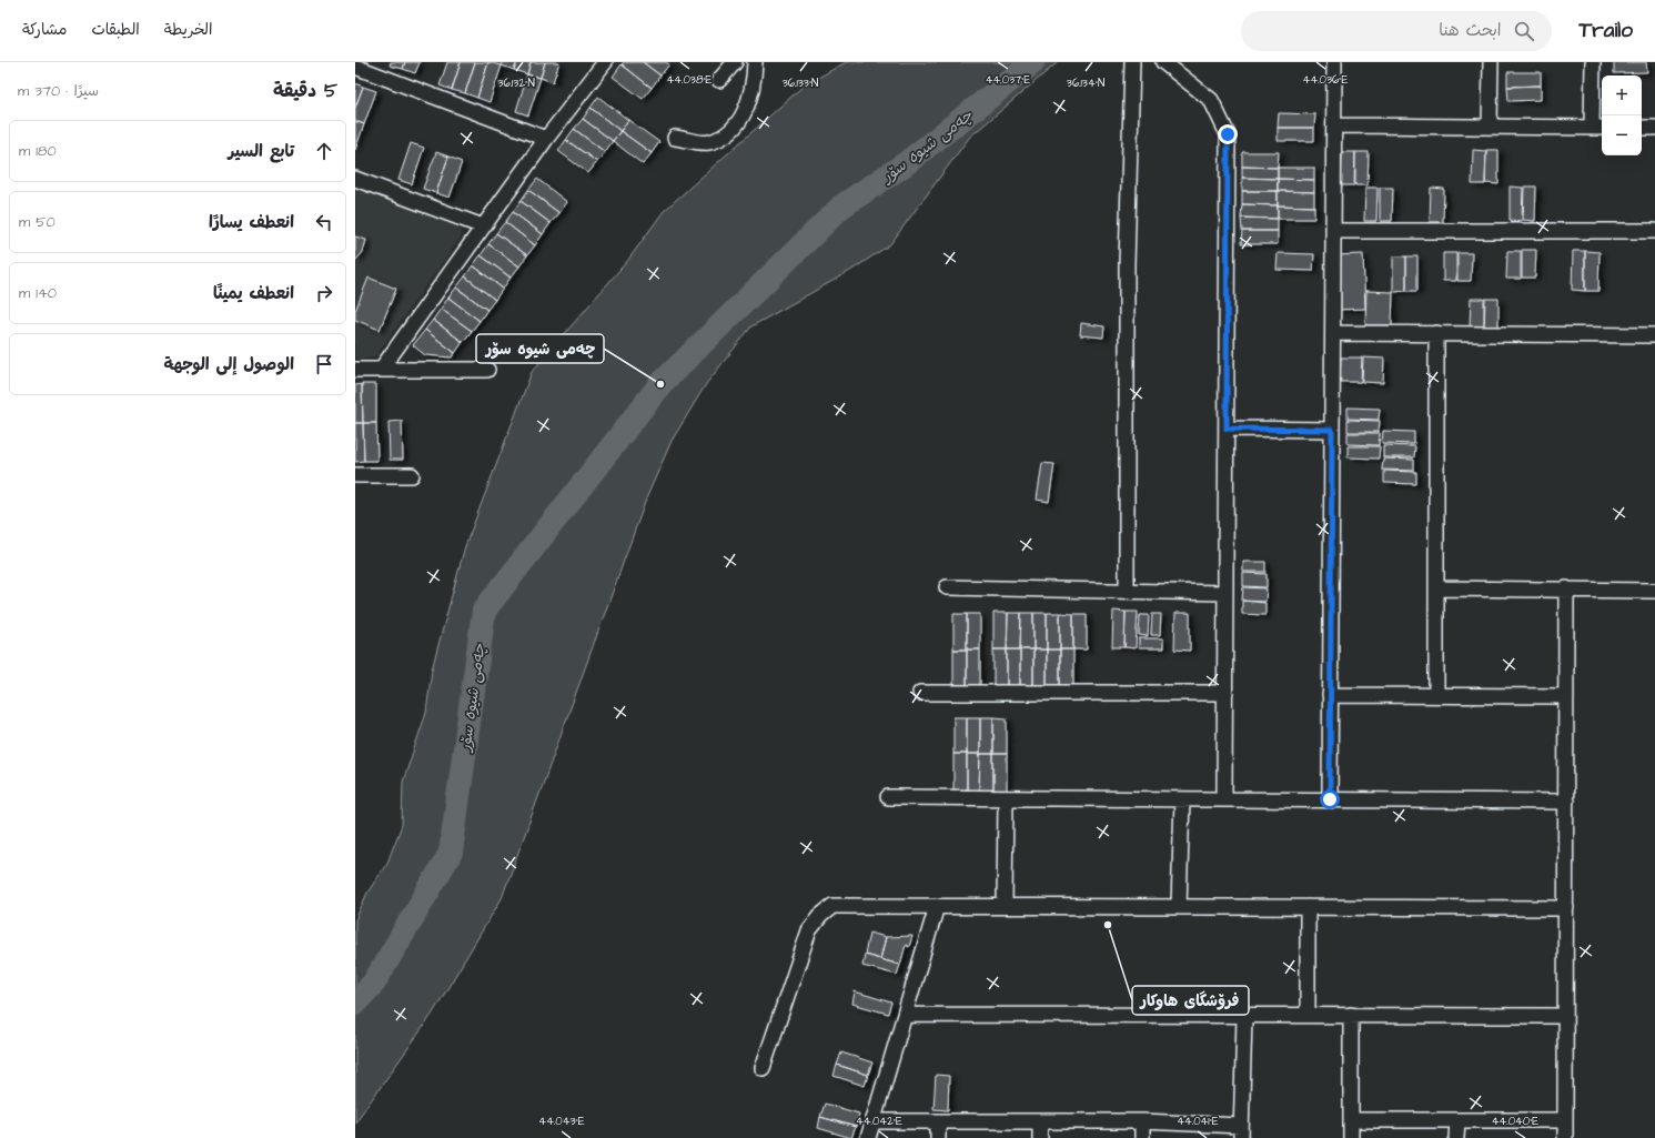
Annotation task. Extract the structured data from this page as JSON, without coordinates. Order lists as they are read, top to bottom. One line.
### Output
{"water":["چەمی شیوە سۆر"],"places":["چەمی شیوە سۆر","فرۆشگای ھاوکار"],"page":{"header":"Trailo","search":"ابحث هنا","nav":["الخريطة","الطبقات","مشاركة"],"heading":["5 دقيقة","سيرًا · 370 m"],"map_buttons":["+","−"],"list":[["تابع السير","180 m"],["انعطف يسارًا","50 m"],["انعطف يمينًا","140 m"],"الوصول إلى الوجهة"]},"coordinates":["44.038°E","44.037°E","44.036°E","36.132°N","36.133°N","36.134°N","44.043°E","44.042°E","44.041°E","44.040°E"]}
